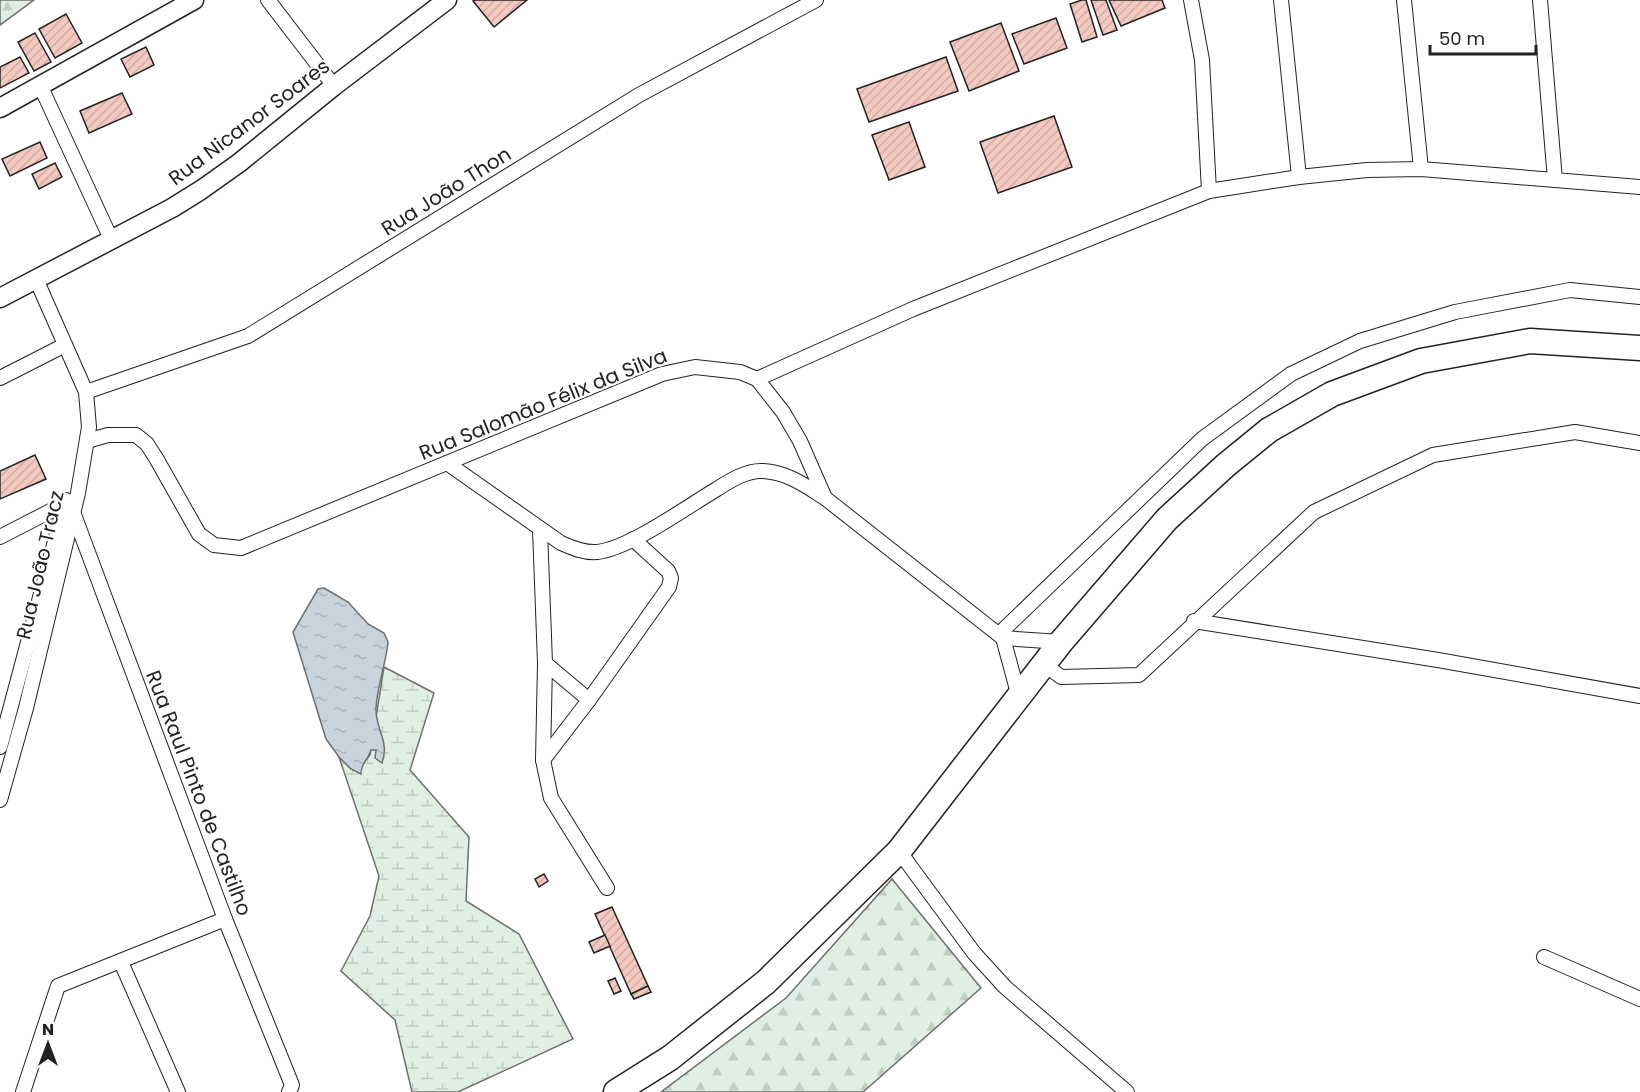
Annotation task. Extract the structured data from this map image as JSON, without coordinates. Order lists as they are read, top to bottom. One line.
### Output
{"streets":{"street":["Rua Nicanor Soares","Rua João Thon","Rua Salomão Félix da Silva","Rua João Tracz","Rua Raul Pinto de Castilho"]},"crossings":[["Rua Nicanor Soares","Rua João Tracz"],["Rua João Thon","Rua João Tracz"],["Rua Salomão Félix da Silva","Rua João Tracz"],["Rua João Tracz","Rua Raul Pinto de Castilho"]],"scale_bar":"50 m","north":"top"}
